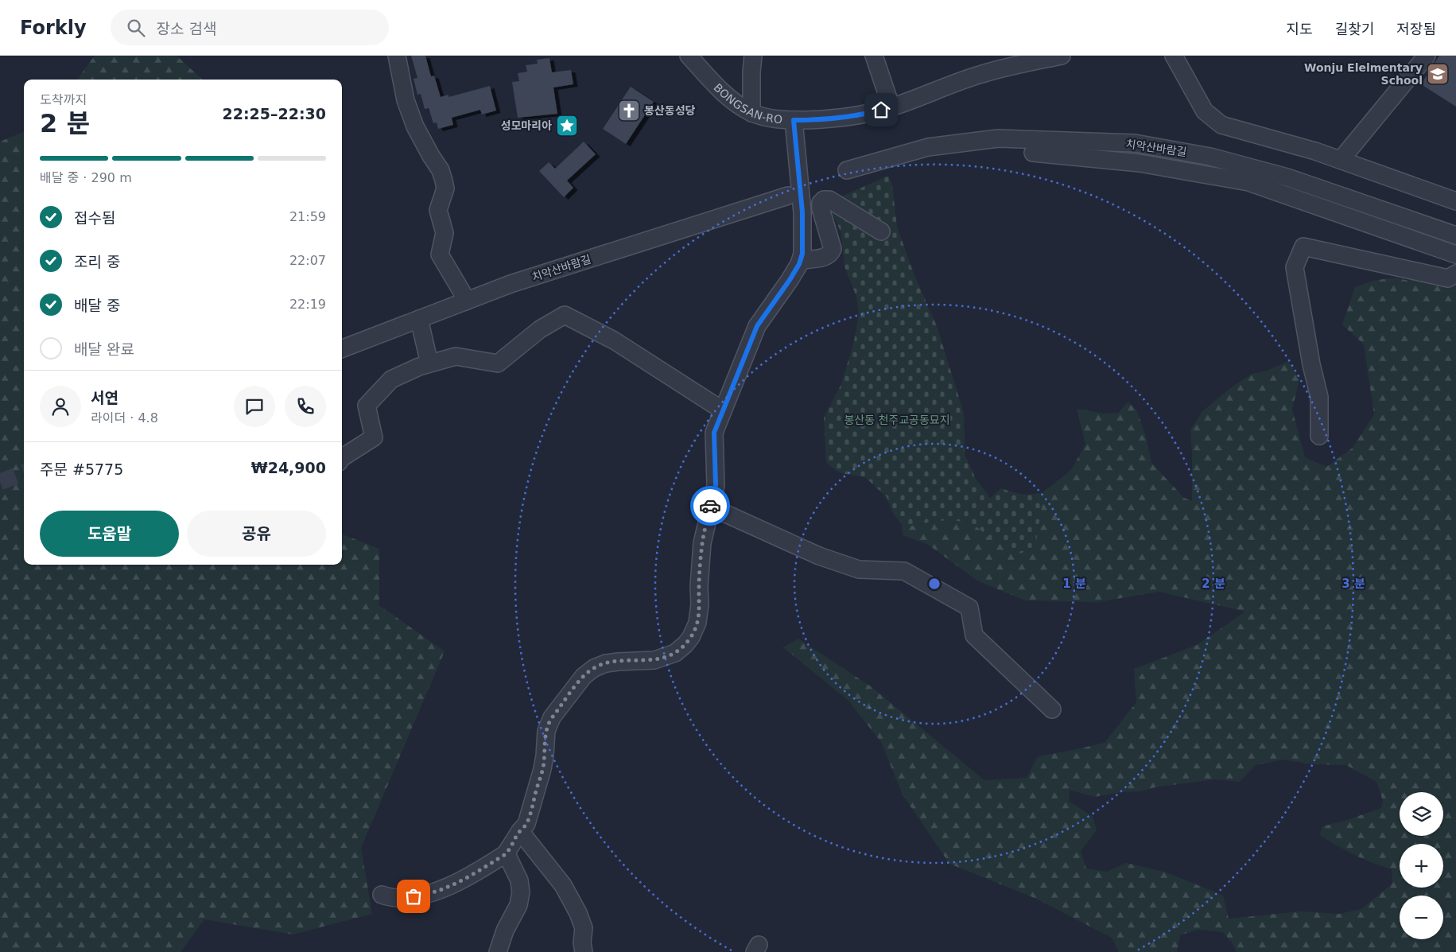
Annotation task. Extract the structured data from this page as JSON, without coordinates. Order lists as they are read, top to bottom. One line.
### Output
{"streets":{"street":["BONGSAN-RO","치악산바람길"]},"parks":["봉산동 천주교공동묘지"],"places":{"school or university":["Wonju Elelmentary School"],"church":["봉산동성당"],"place":["성모마리아"]},"page":{"header":"Forkly","search":"장소 검색","nav":["지도","길찾기","저장됨"],"heading":["2 분","도착까지","22:25–22:30"],"panel":["서연","라이더 · 4.8","주문 #5775","₩24,900"],"bar":"배달 중 · 290 m","list":[["접수됨","21:59"],["조리 중","22:07"],["배달 중","22:19"],"배달 완료"],"buttons":["도움말","공유"],"map_buttons":["+","−"]},"rings":["1 분","2 분","3 분"]}
